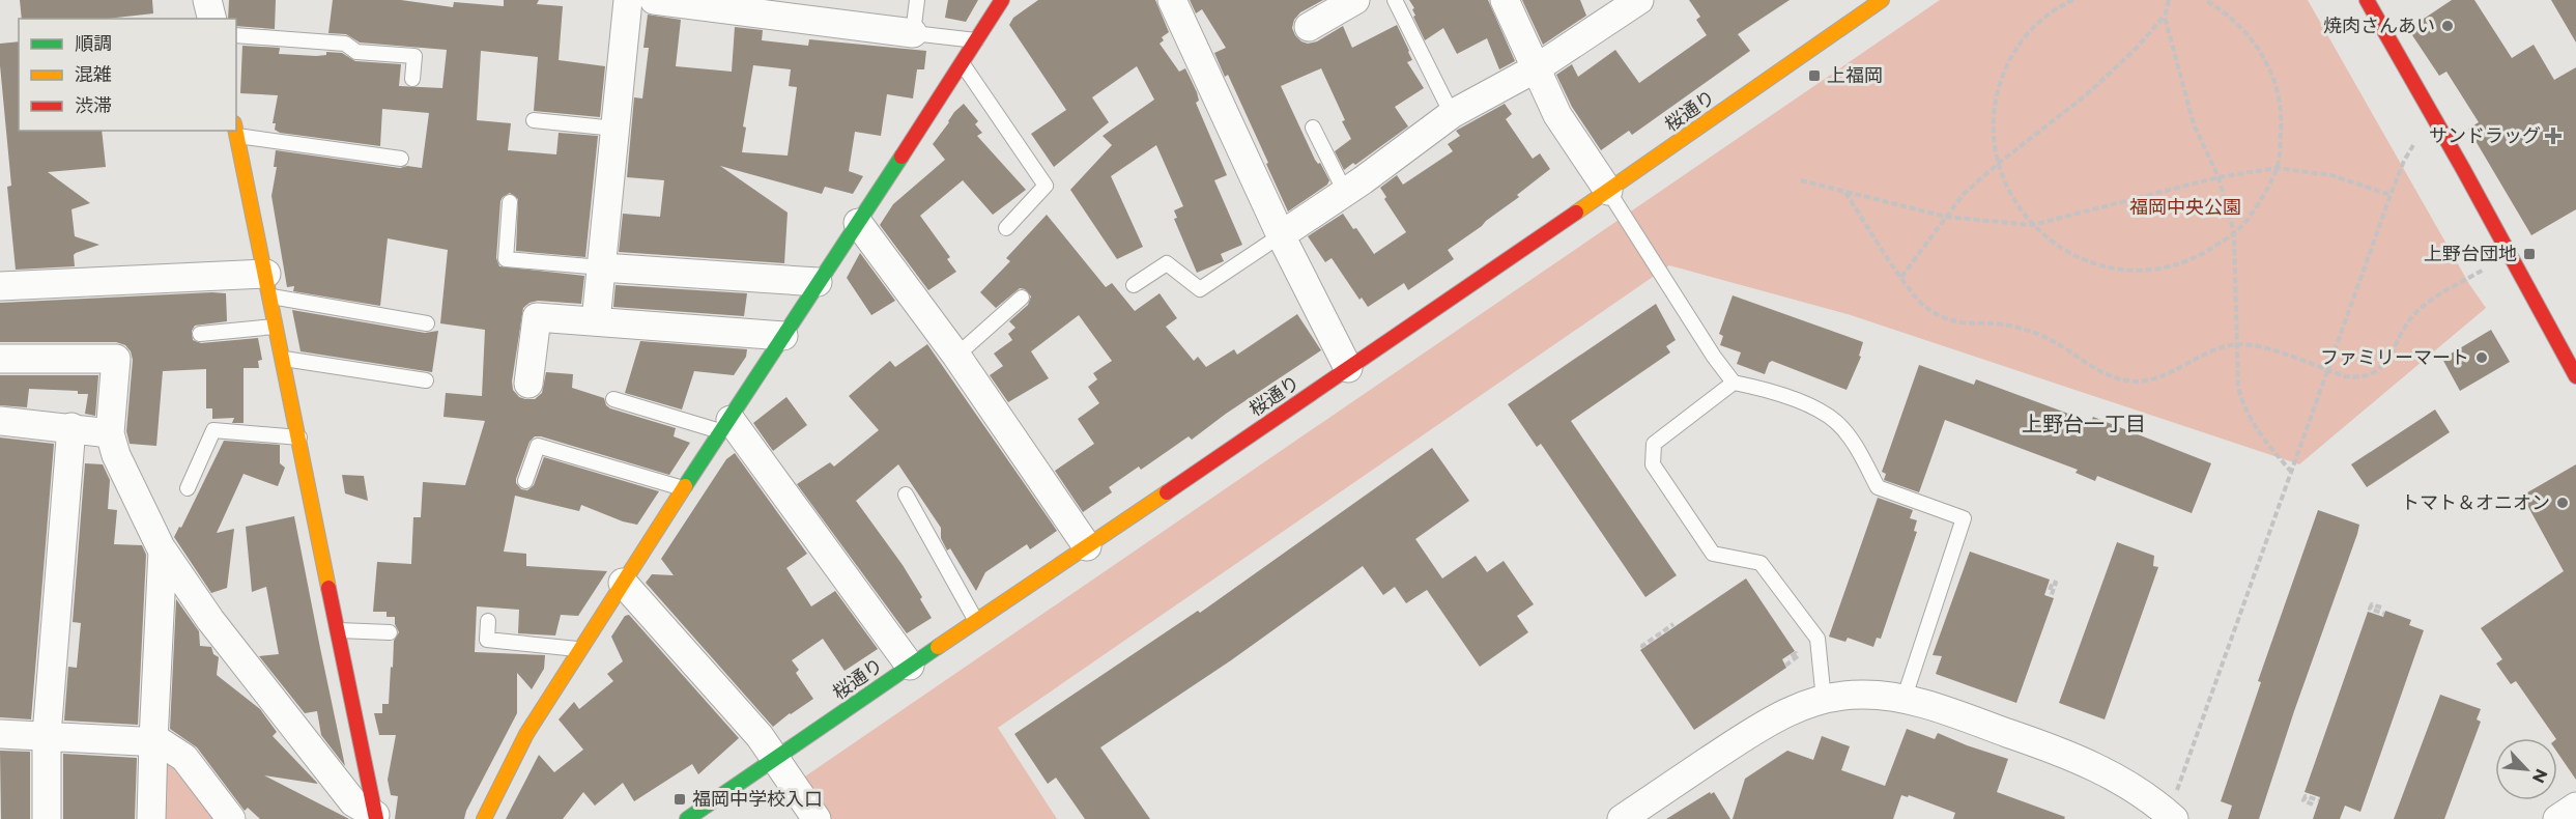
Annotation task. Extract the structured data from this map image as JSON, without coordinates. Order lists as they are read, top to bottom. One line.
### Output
{"streets":{"street":["桜通り"]},"districts":["上野台一丁目"],"parks":["福岡中央公園"],"places":{"other":["焼肉さんあい","ファミリーマート","トマト＆オニオン"],"transit":["上福岡","上野台団地","福岡中学校入口"],"health":["サンドラッグ"]},"legend":["順調","混雑","渋滞"],"north":"bottom right"}
